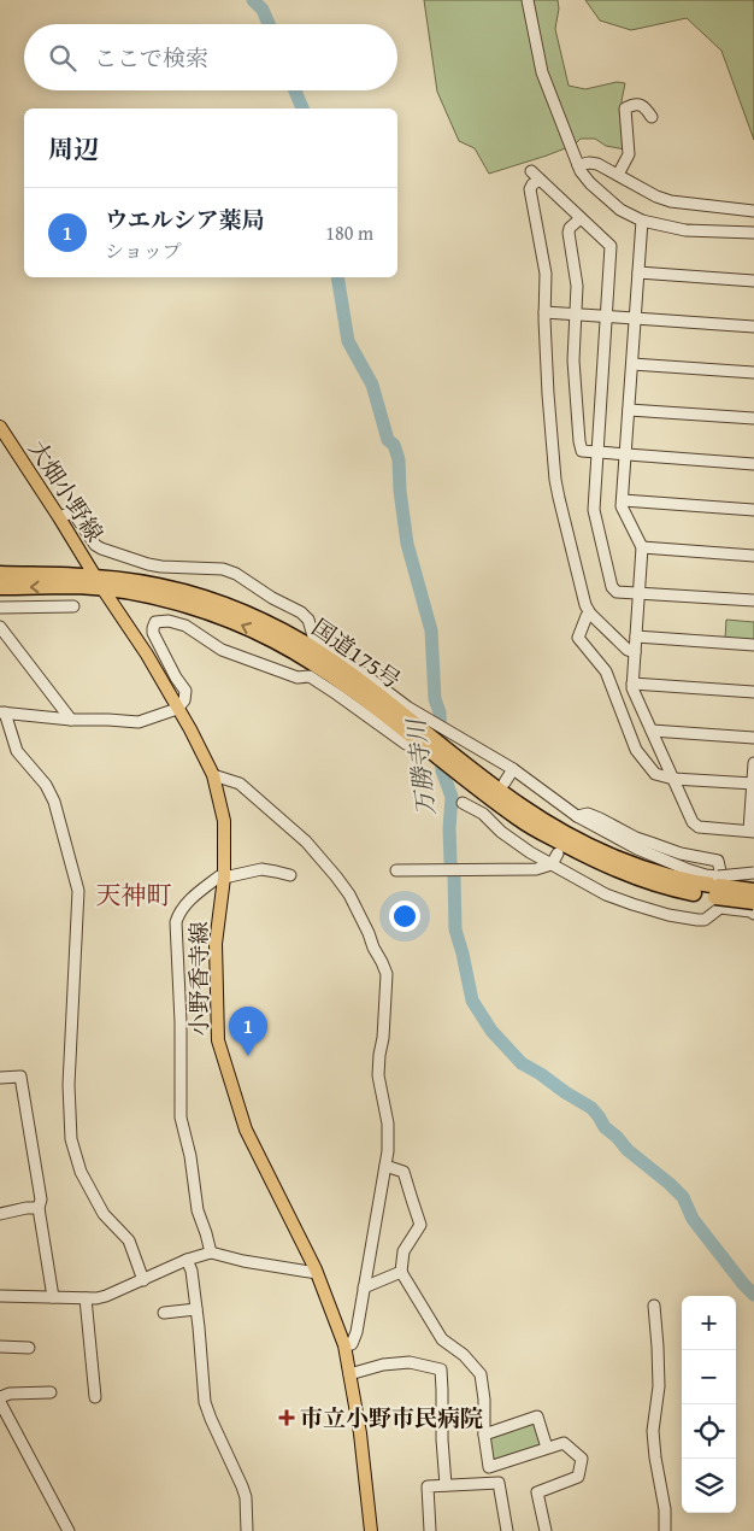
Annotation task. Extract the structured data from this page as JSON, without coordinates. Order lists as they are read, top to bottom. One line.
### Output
{"streets":{"highway":["国道175号"],"main road":["大畑小野線","小野香寺線"]},"crossings":[["大畑小野線","国道175号"],["大畑小野線","小野香寺線"],["国道175号","小野香寺線"]],"districts":["天神町"],"water":["万勝寺川"],"places":{"health":["市立小野市民病院"]},"page":{"search":"ここで検索","heading":"周辺","list":[{"mark":"1","name":"ウエルシア薬局","note":"ショップ","value":"180 m"}],"pins":"1","map_buttons":["+","−"]}}
